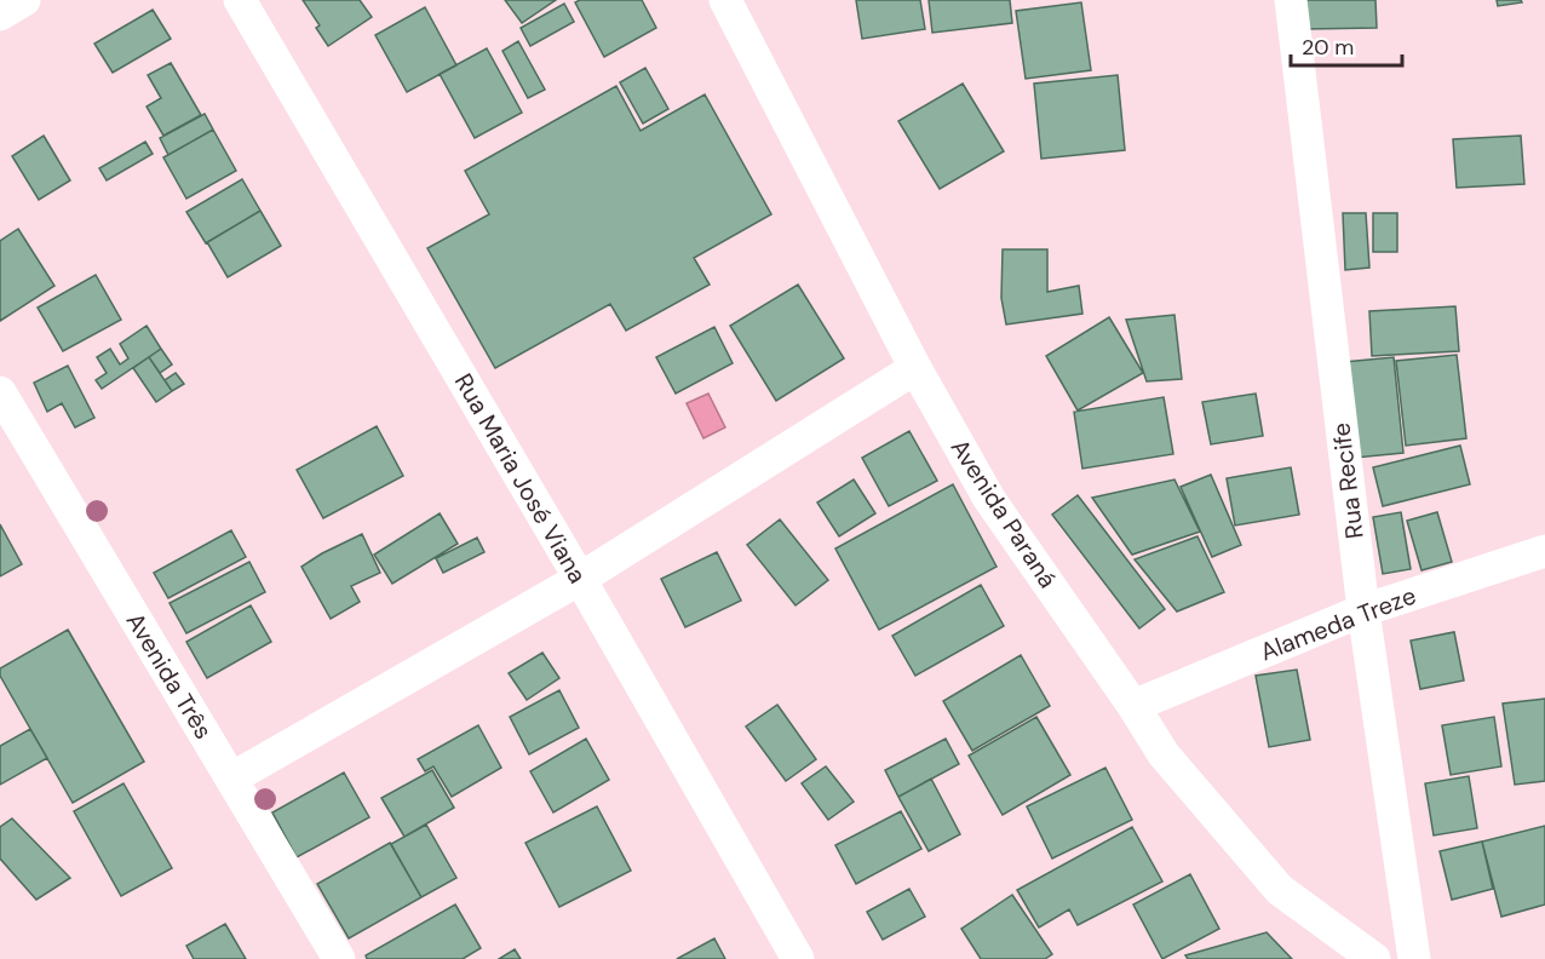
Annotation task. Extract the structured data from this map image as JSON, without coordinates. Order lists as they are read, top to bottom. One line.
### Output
{"streets":{"street":["Rua Maria José Viana","Rua Recife","Avenida Paraná","Alameda Treze","Avenida Três"]},"crossings":[["Rua Recife","Alameda Treze"],["Avenida Paraná","Alameda Treze"]],"scale_bar":"20 m"}
